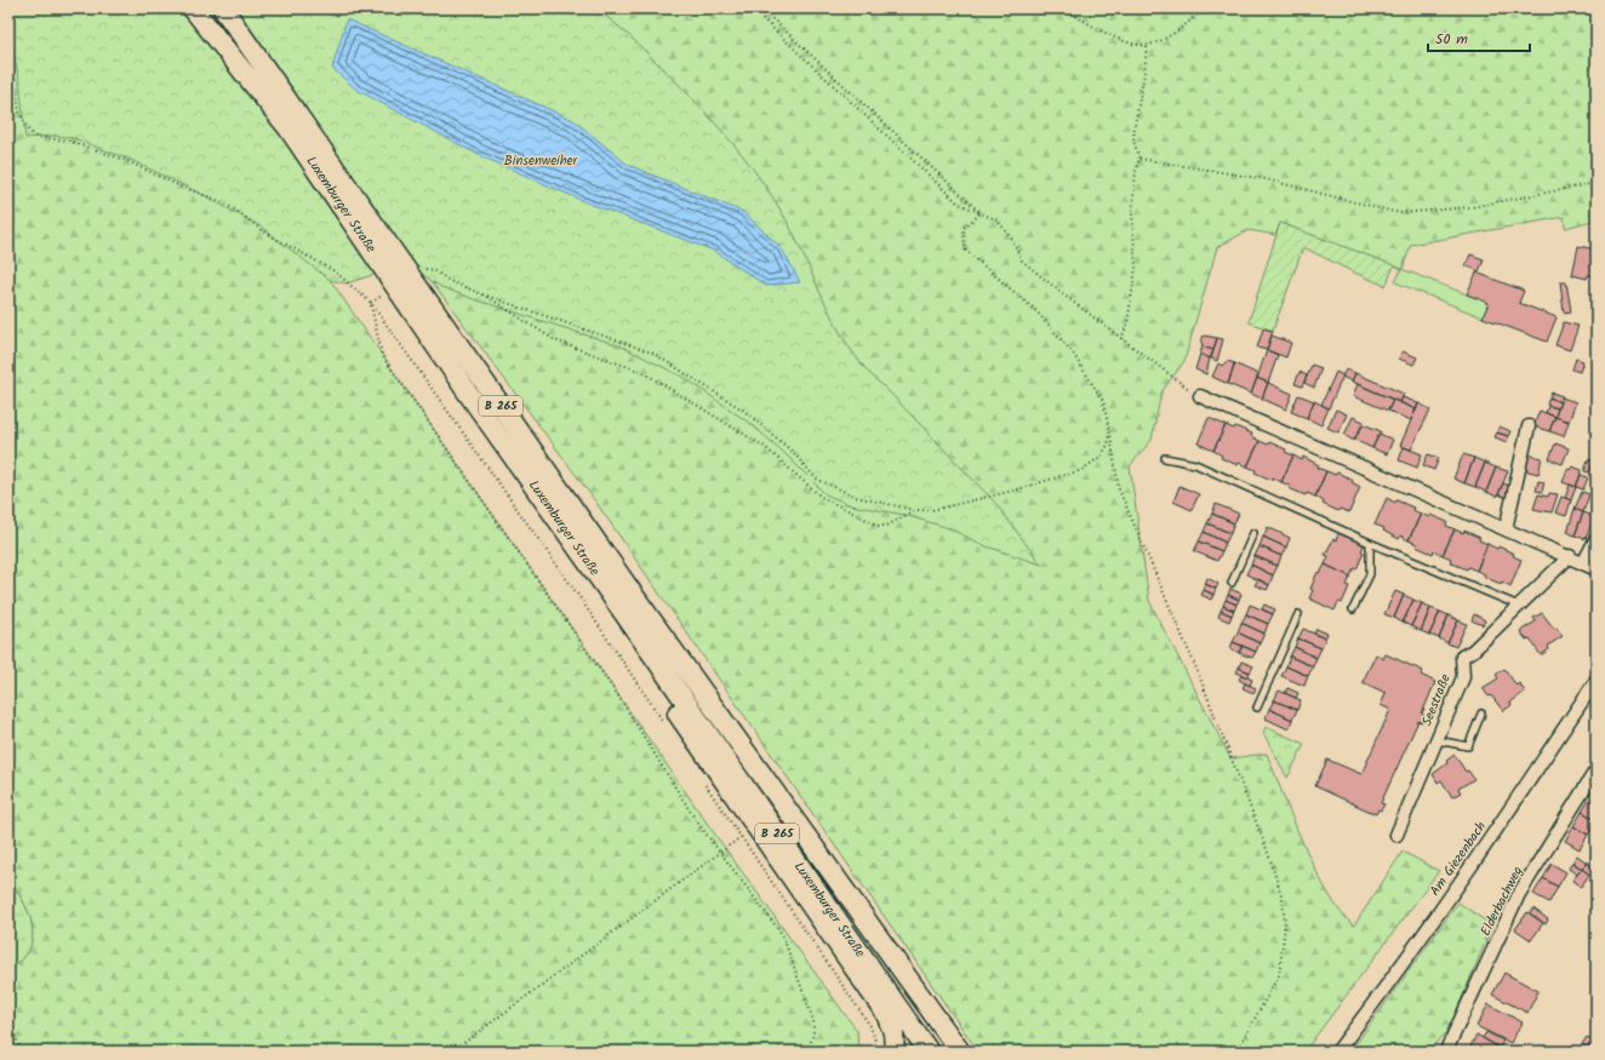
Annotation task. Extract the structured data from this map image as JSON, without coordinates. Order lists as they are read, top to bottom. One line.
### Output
{"streets":{"main road":["Luxemburger Straße","B 265"],"street":["Seestraße","Am Giezenbach","Elderbachweg"]},"crossings":[["Luxemburger Straße","B 265"]],"parks":["Binsenweiher"],"scale_bar":"50 m"}
